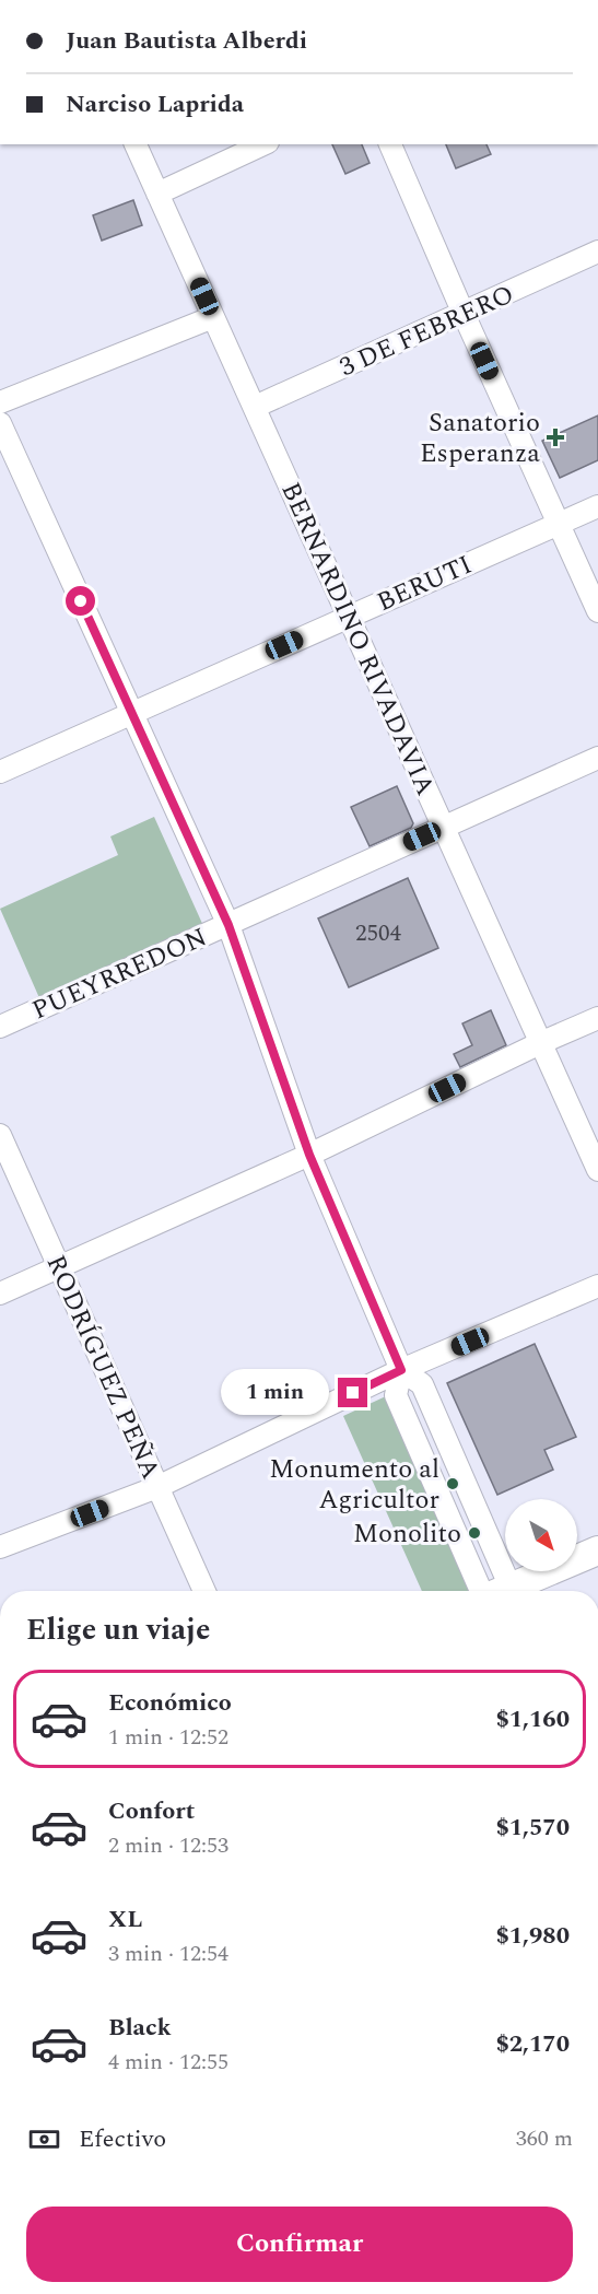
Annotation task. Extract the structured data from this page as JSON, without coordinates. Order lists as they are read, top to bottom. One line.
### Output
{"streets":{"street":["3 DE FEBRERO","BERUTI","BERNARDINO RIVADAVIA","PUEYRREDON","RODRÍGUEZ PEÑA"]},"crossings":[["3 DE FEBRERO","BERNARDINO RIVADAVIA"],["BERUTI","BERNARDINO RIVADAVIA"],["BERNARDINO RIVADAVIA","PUEYRREDON"]],"places":{"health":["Sanatorio Esperanza"],"other":["Monumento al Agricultor","Monolito"]},"house_numbers":["2504"],"north":"bottom right","page":{"banner":["Juan Bautista Alberdi","Narciso Laprida"],"bubble":"1 min","heading":"Elige un viaje","list":[{"name":"Económico","note":"1 min · 12:52","value":"$1,160"},{"name":"Confort","note":"2 min · 12:53","value":"$1,570"},{"name":"XL","note":"3 min · 12:54","value":"$1,980"},{"name":"Black","note":"4 min · 12:55","value":"$2,170"}],"pay":["Efectivo","360 m"],"buttons":"Confirmar"}}
